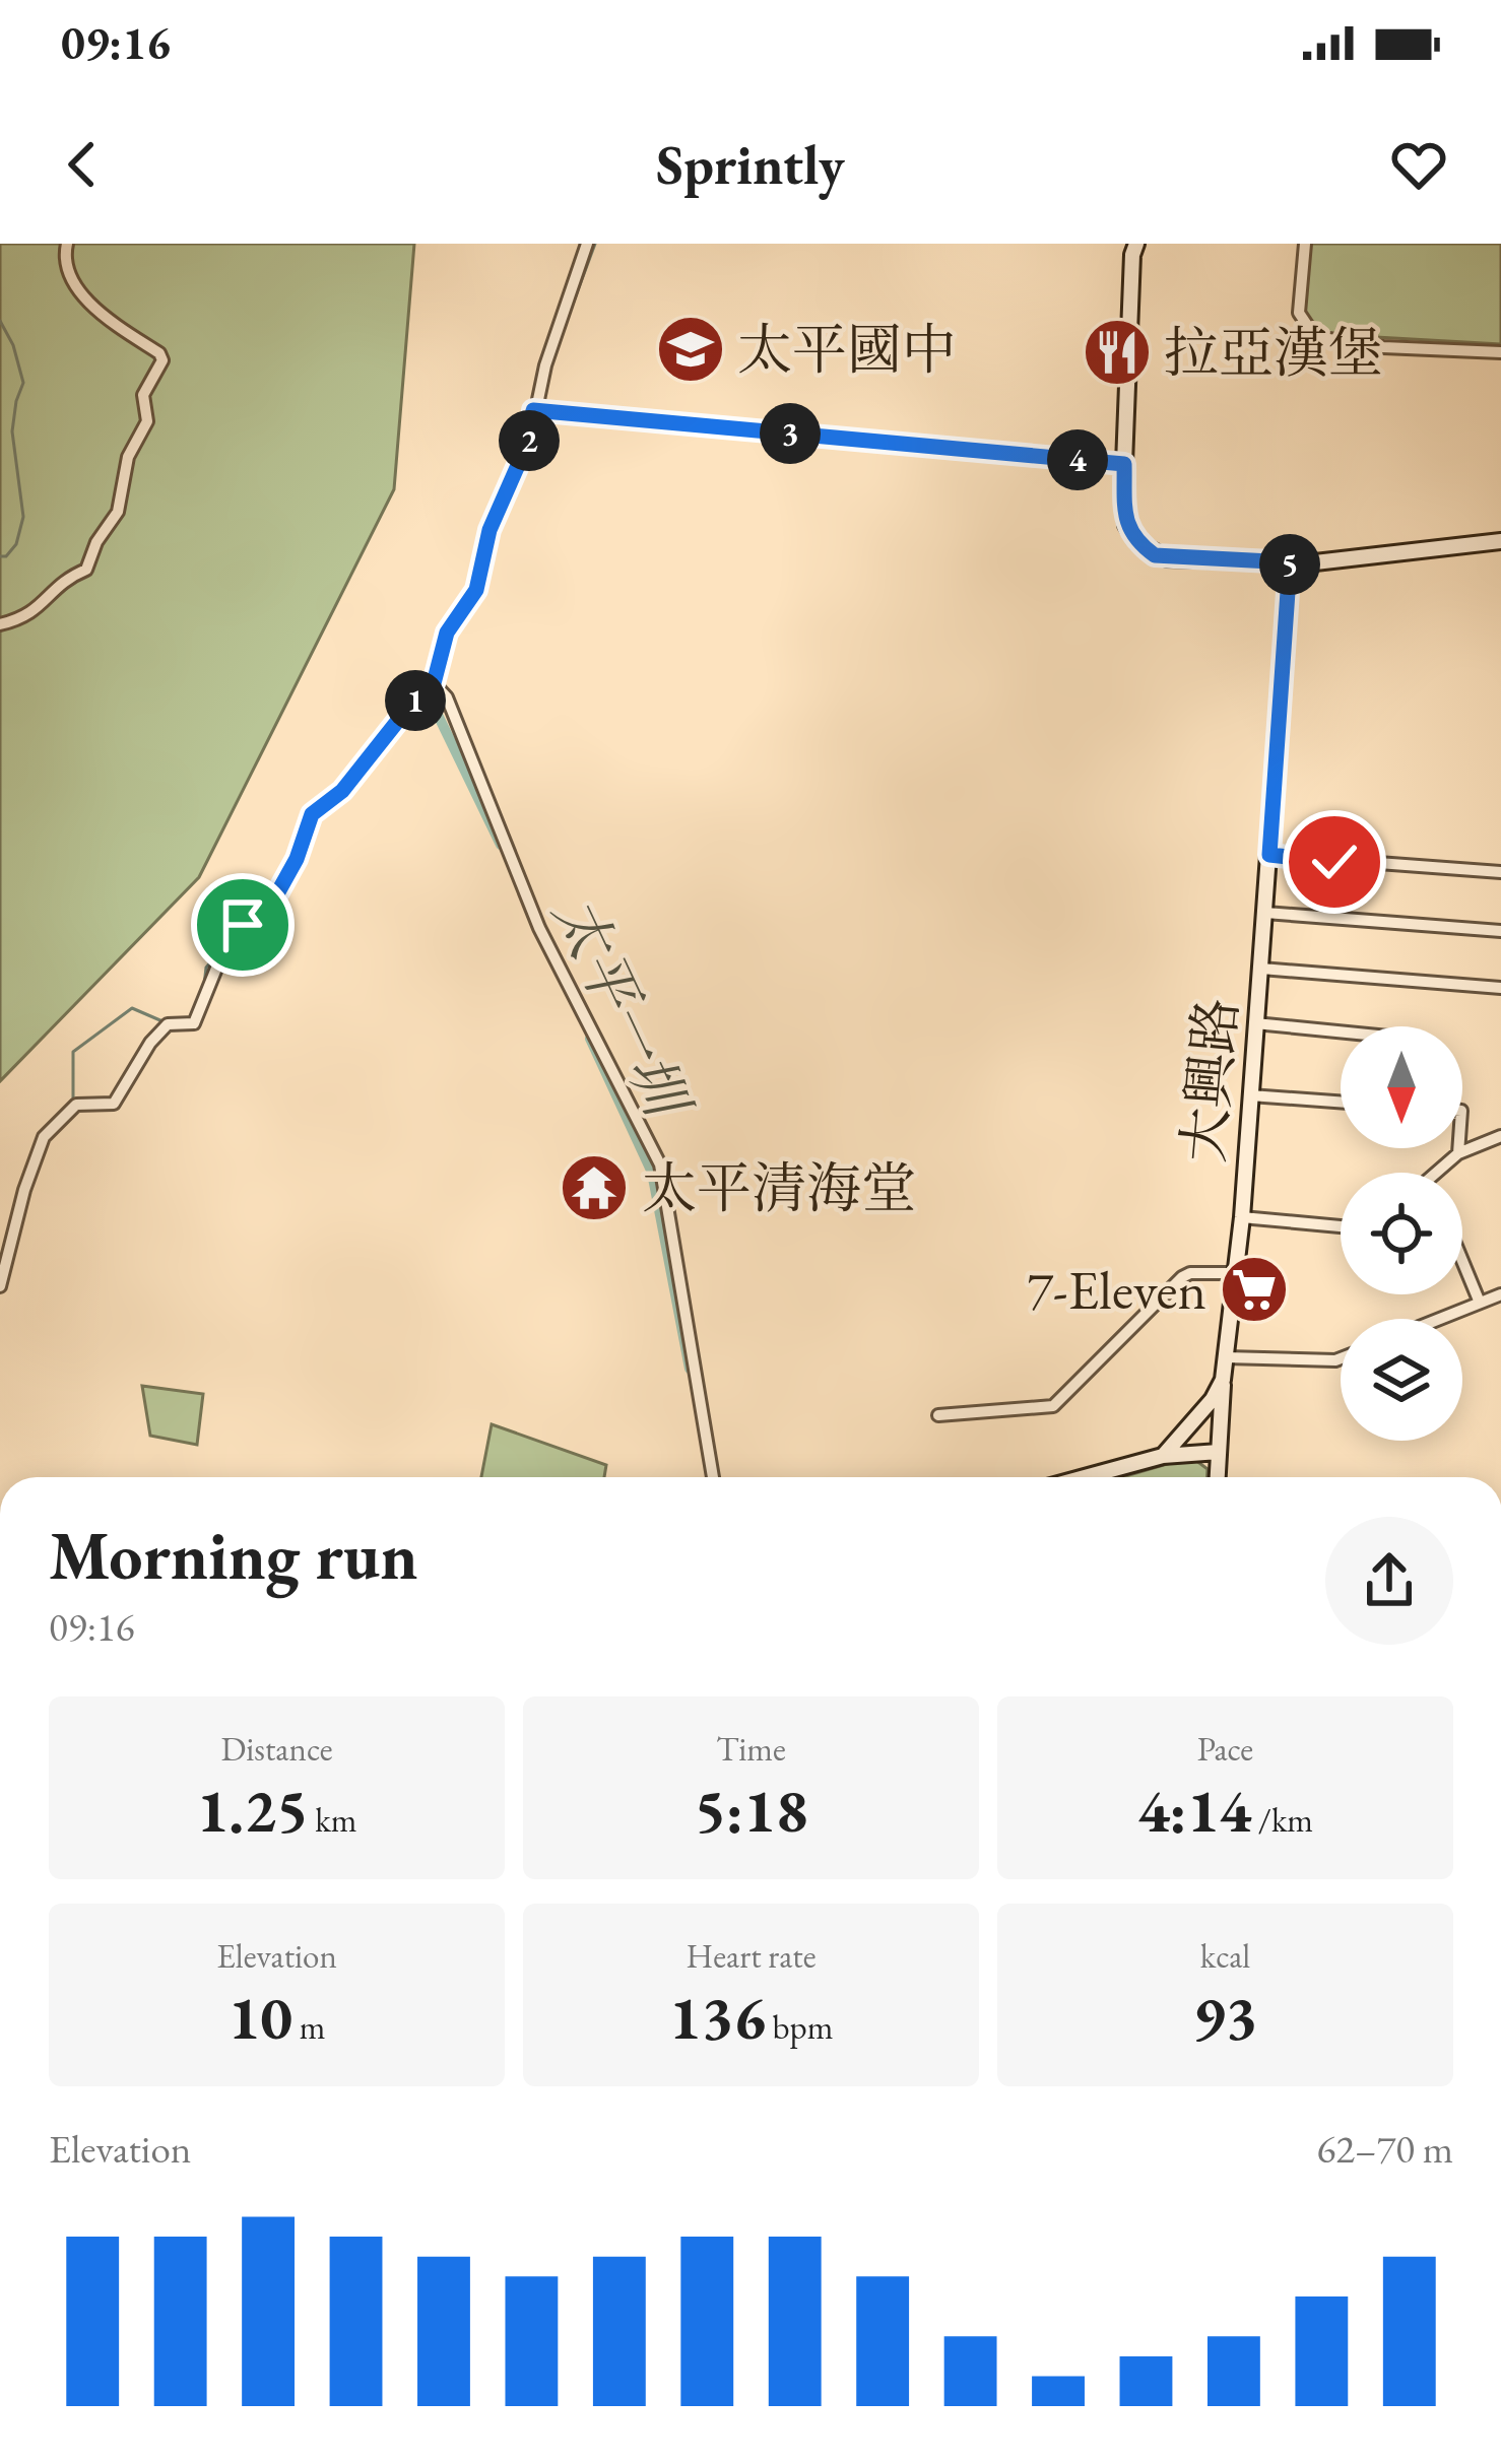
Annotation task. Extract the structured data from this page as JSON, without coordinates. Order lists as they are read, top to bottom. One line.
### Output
{"streets":{"main road":["大興路"]},"water":["太平一圳"],"places":{"school or university":["太平國中"],"restaurant":["拉亞漢堡"],"temple":["太平清海堂"],"supermarket":["7-Eleven"]},"north":"bottom","page":{"status":"09:16","header":"Sprintly","pins":["3","2","4","5","1"],"heading":["Morning run","09:16"],"stats":[["Distance","1.25 km"],["Time","5:18"],["Pace","4:14 /km"],["Elevation","10 m"],["Heart rate","136 bpm"],["kcal","93"]],"chart":["Elevation","62–70 m"]}}
